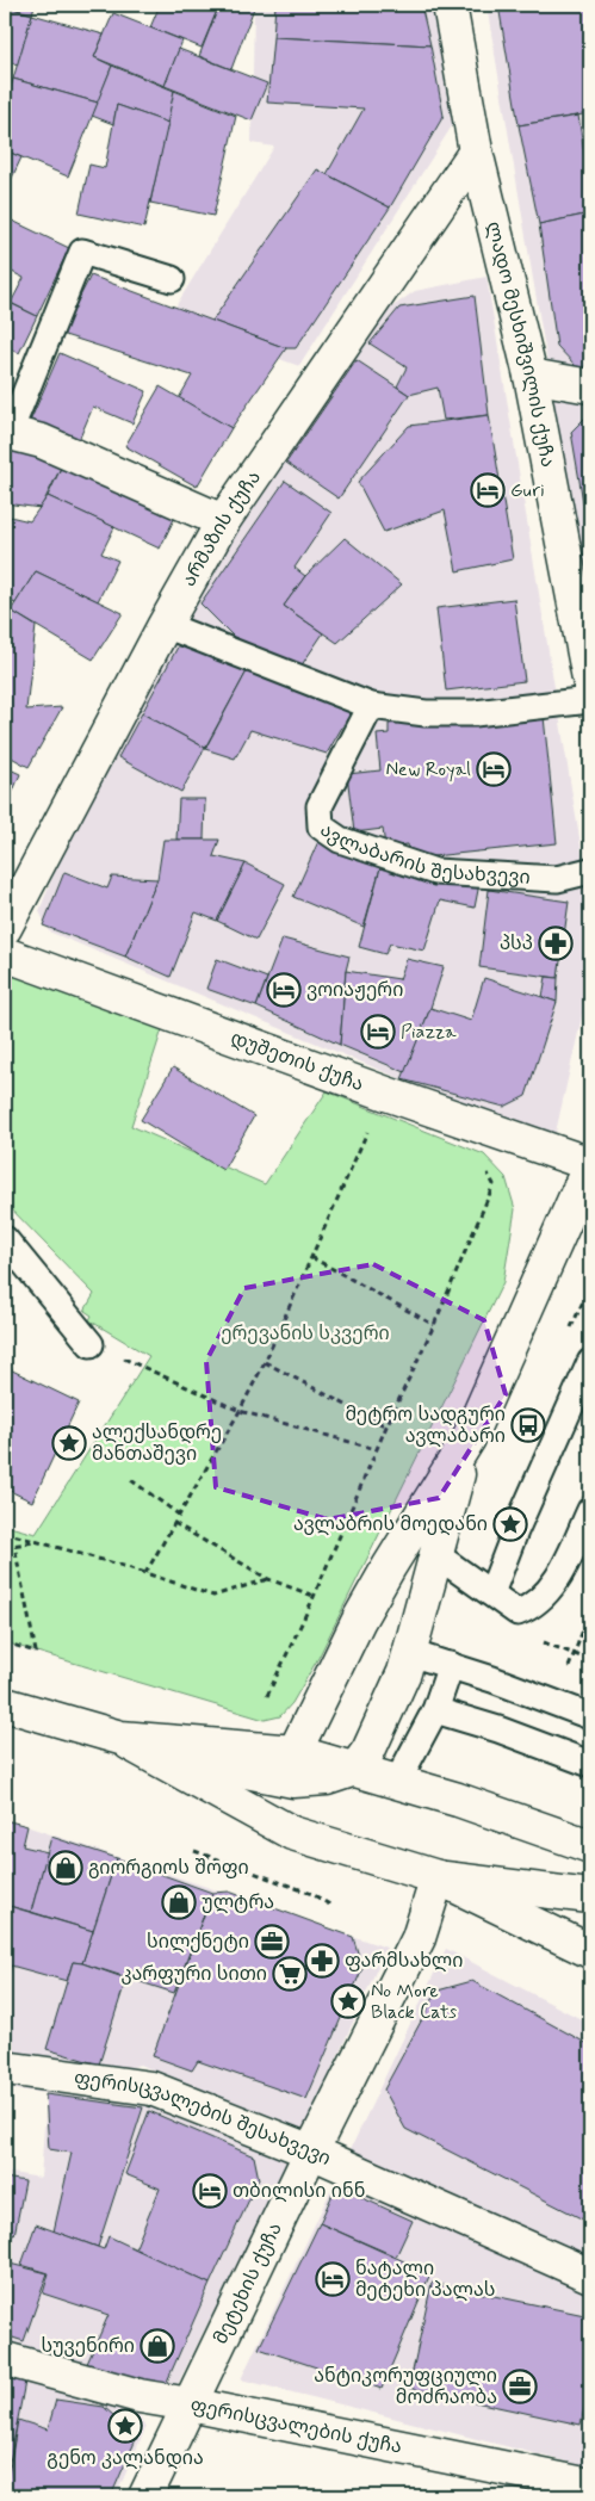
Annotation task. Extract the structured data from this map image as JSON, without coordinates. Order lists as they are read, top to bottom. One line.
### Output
{"streets":{"street":["ლადო მესხიშვილის ქუჩა","არმაზის ქუჩა","დუშეთის ქუჩა","ფერისცვალების შესახვევი","მეტეხის ქუჩა","ფერისცვალების ქუჩა"],"lane":["ავლაბარის შესახვევი"]},"crossings":[["ლადო მესხიშვილის ქუჩა","არმაზის ქუჩა"],["ფერისცვალების შესახვევი","მეტეხის ქუჩა"],["მეტეხის ქუჩა","ფერისცვალების ქუჩა"]],"parks":["ერევანის სკვერი"],"places":{"hotel":["Guri","New Royal","ვოიაჟერი","Piazza","თბილისი ინნ","ნატალი მეტეხი პალას"],"pharmacy":["პსპ","ფარმსახლი"],"bus stop":["მეტრო სადგური ავლაბარი"],"place":["ალექსანდრე მანთაშევი","ავლაბრის მოედანი","No More Black Cats","გენო კალანდია"],"shop":["გიორგიოს შოფი","ულტრა","სუვენირი"],"office":["სილქნეტი","ანტიკორუფციული მოძრაობა"],"supermarket":["კარფური სითი"]}}
